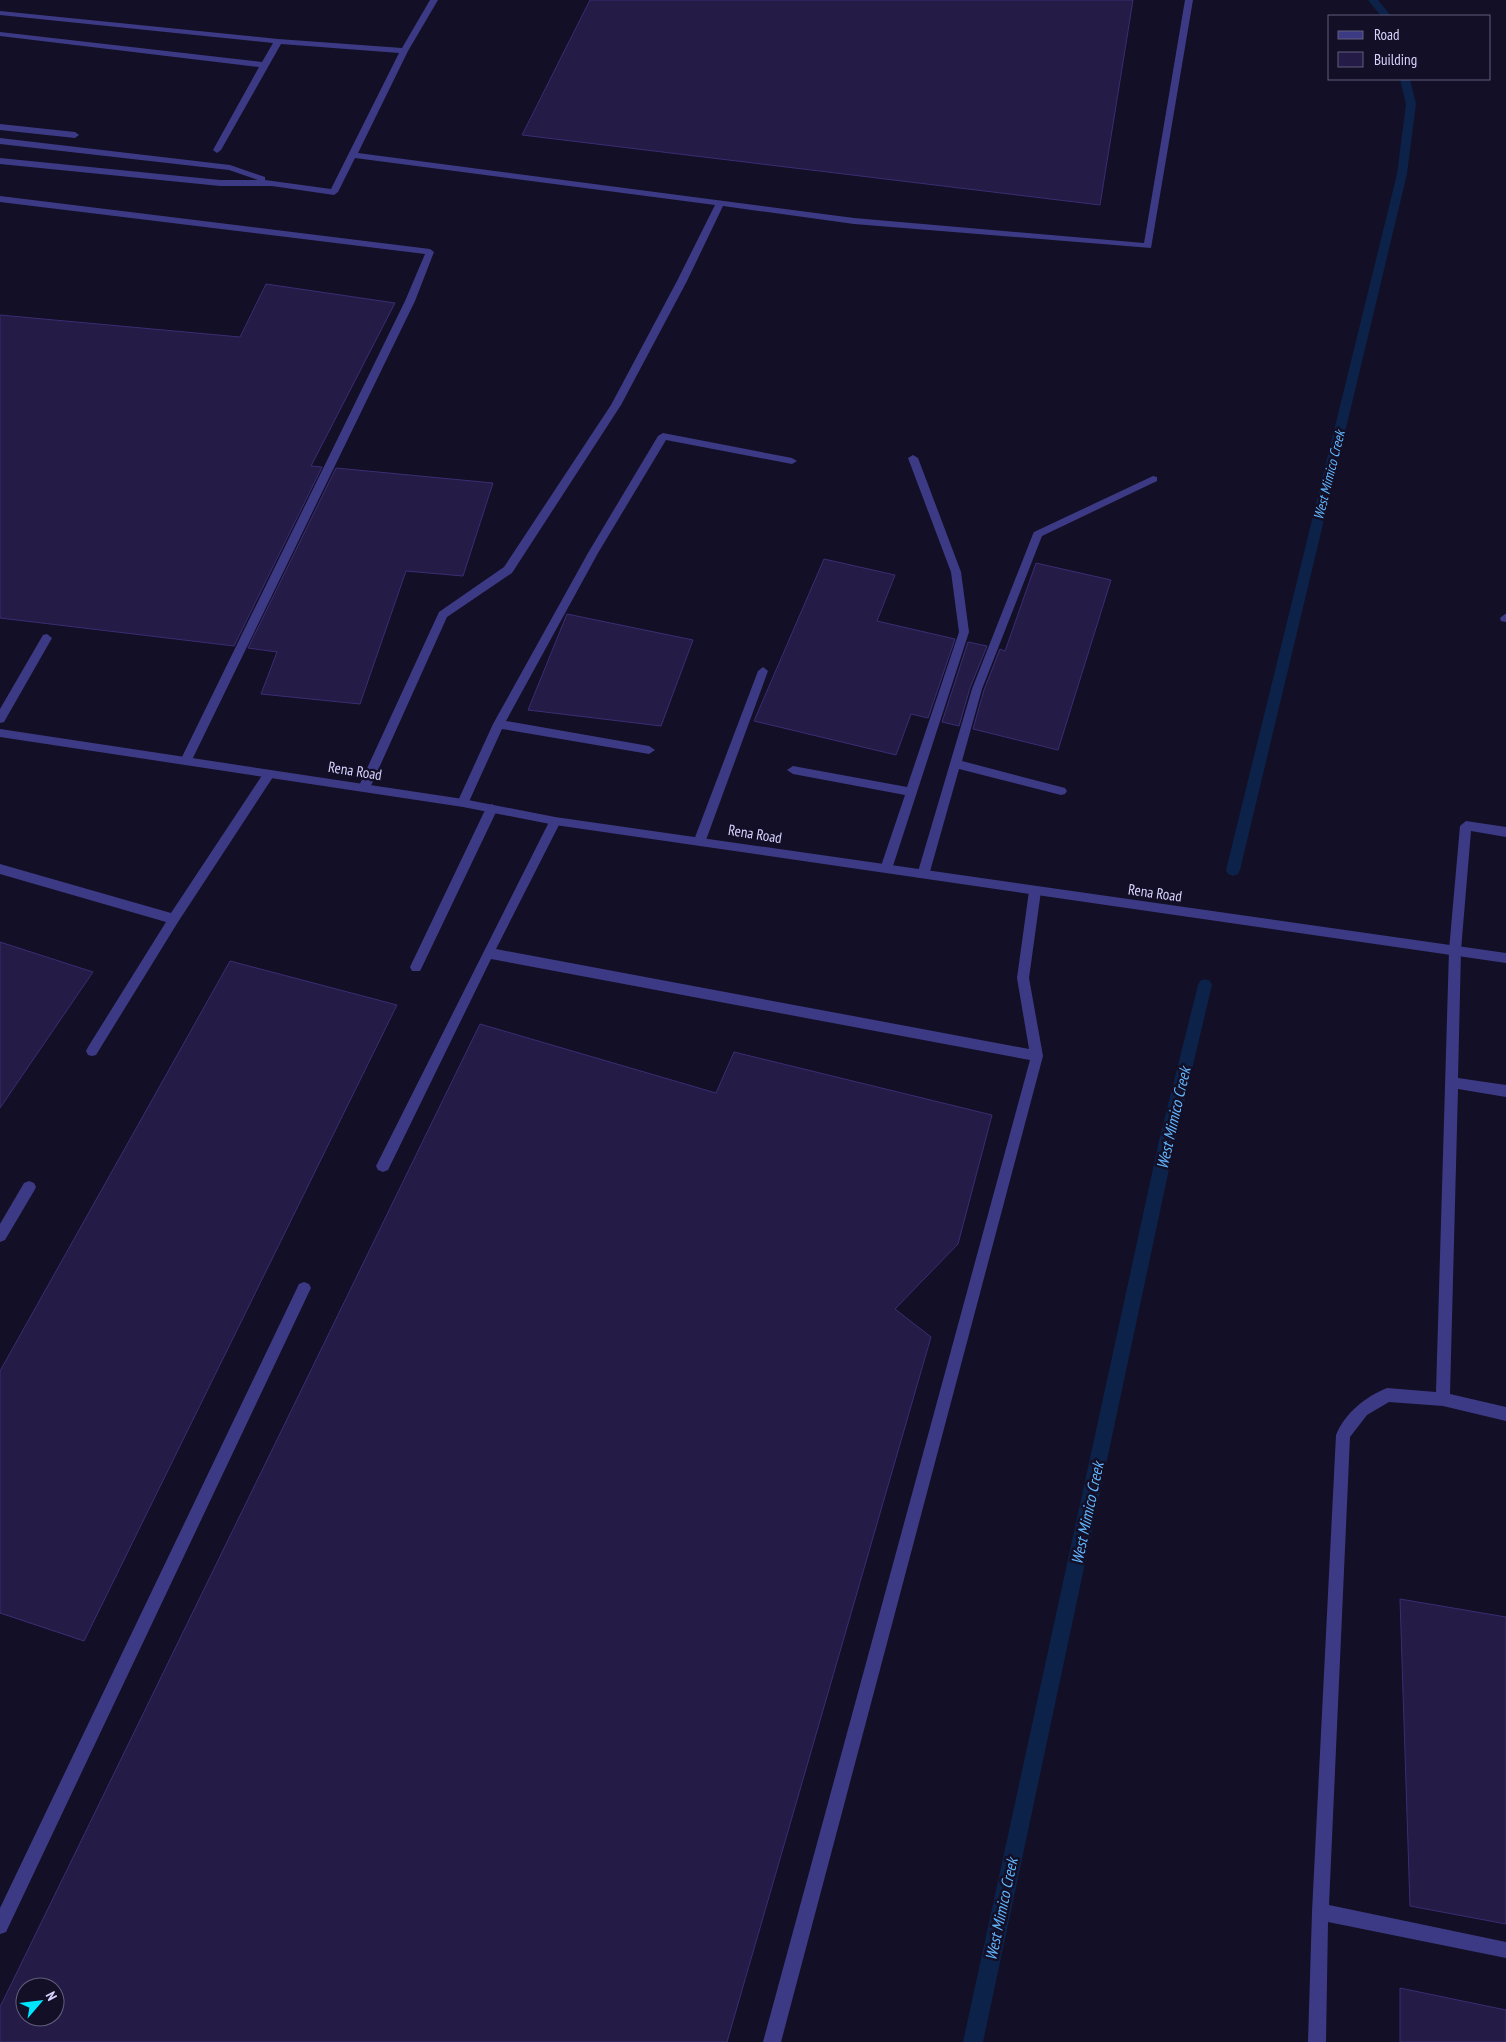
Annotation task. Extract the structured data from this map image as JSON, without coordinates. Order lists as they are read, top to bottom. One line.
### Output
{"streets":{"street":["Rena Road"]},"water":["West Mimico Creek"],"legend":["Road","Building"],"north":"top right"}
